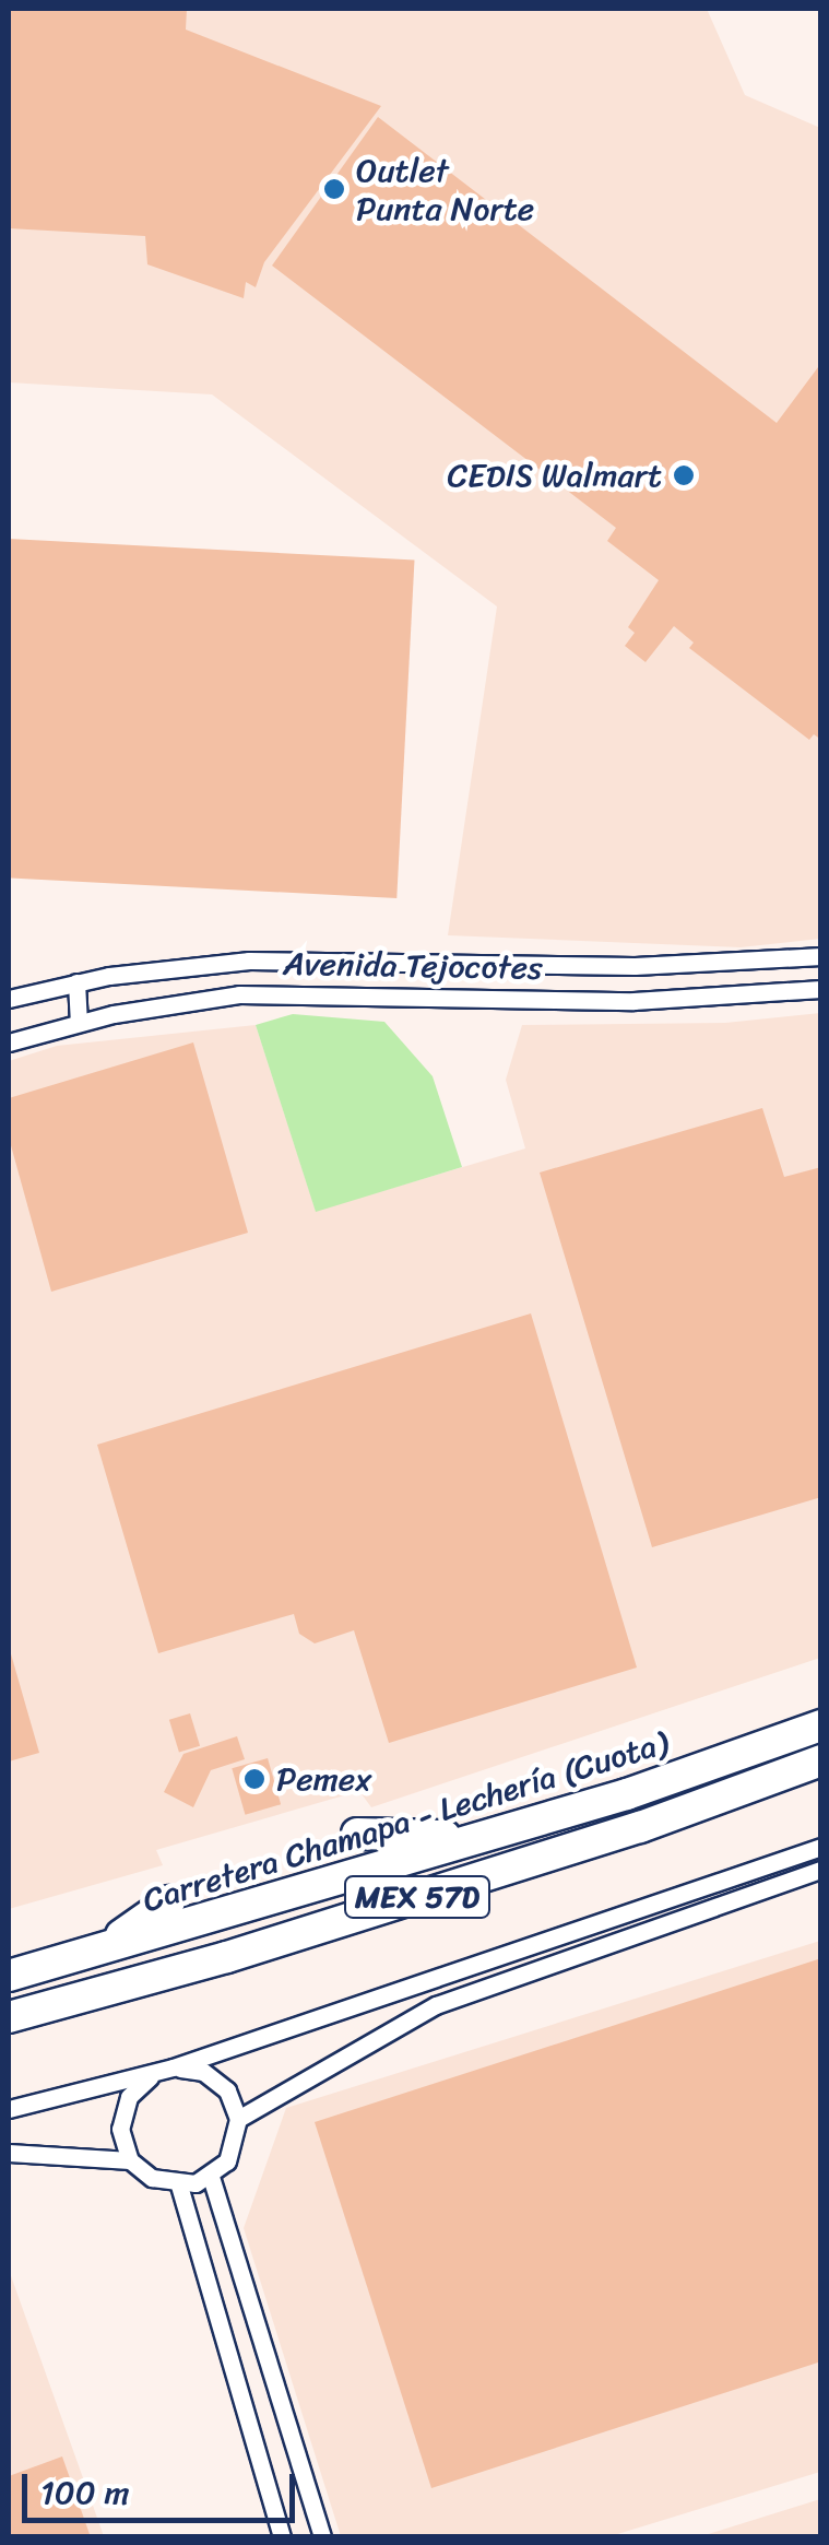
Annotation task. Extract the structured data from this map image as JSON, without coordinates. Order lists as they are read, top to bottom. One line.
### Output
{"streets":{"highway":["Carretera Chamapa - Lechería (Cuota)","MEX 57D"],"street":["Avenida Tejocotes"]},"places":["Outlet Punta Norte","CEDIS Walmart","Pemex"],"scale_bar":"100 m"}
